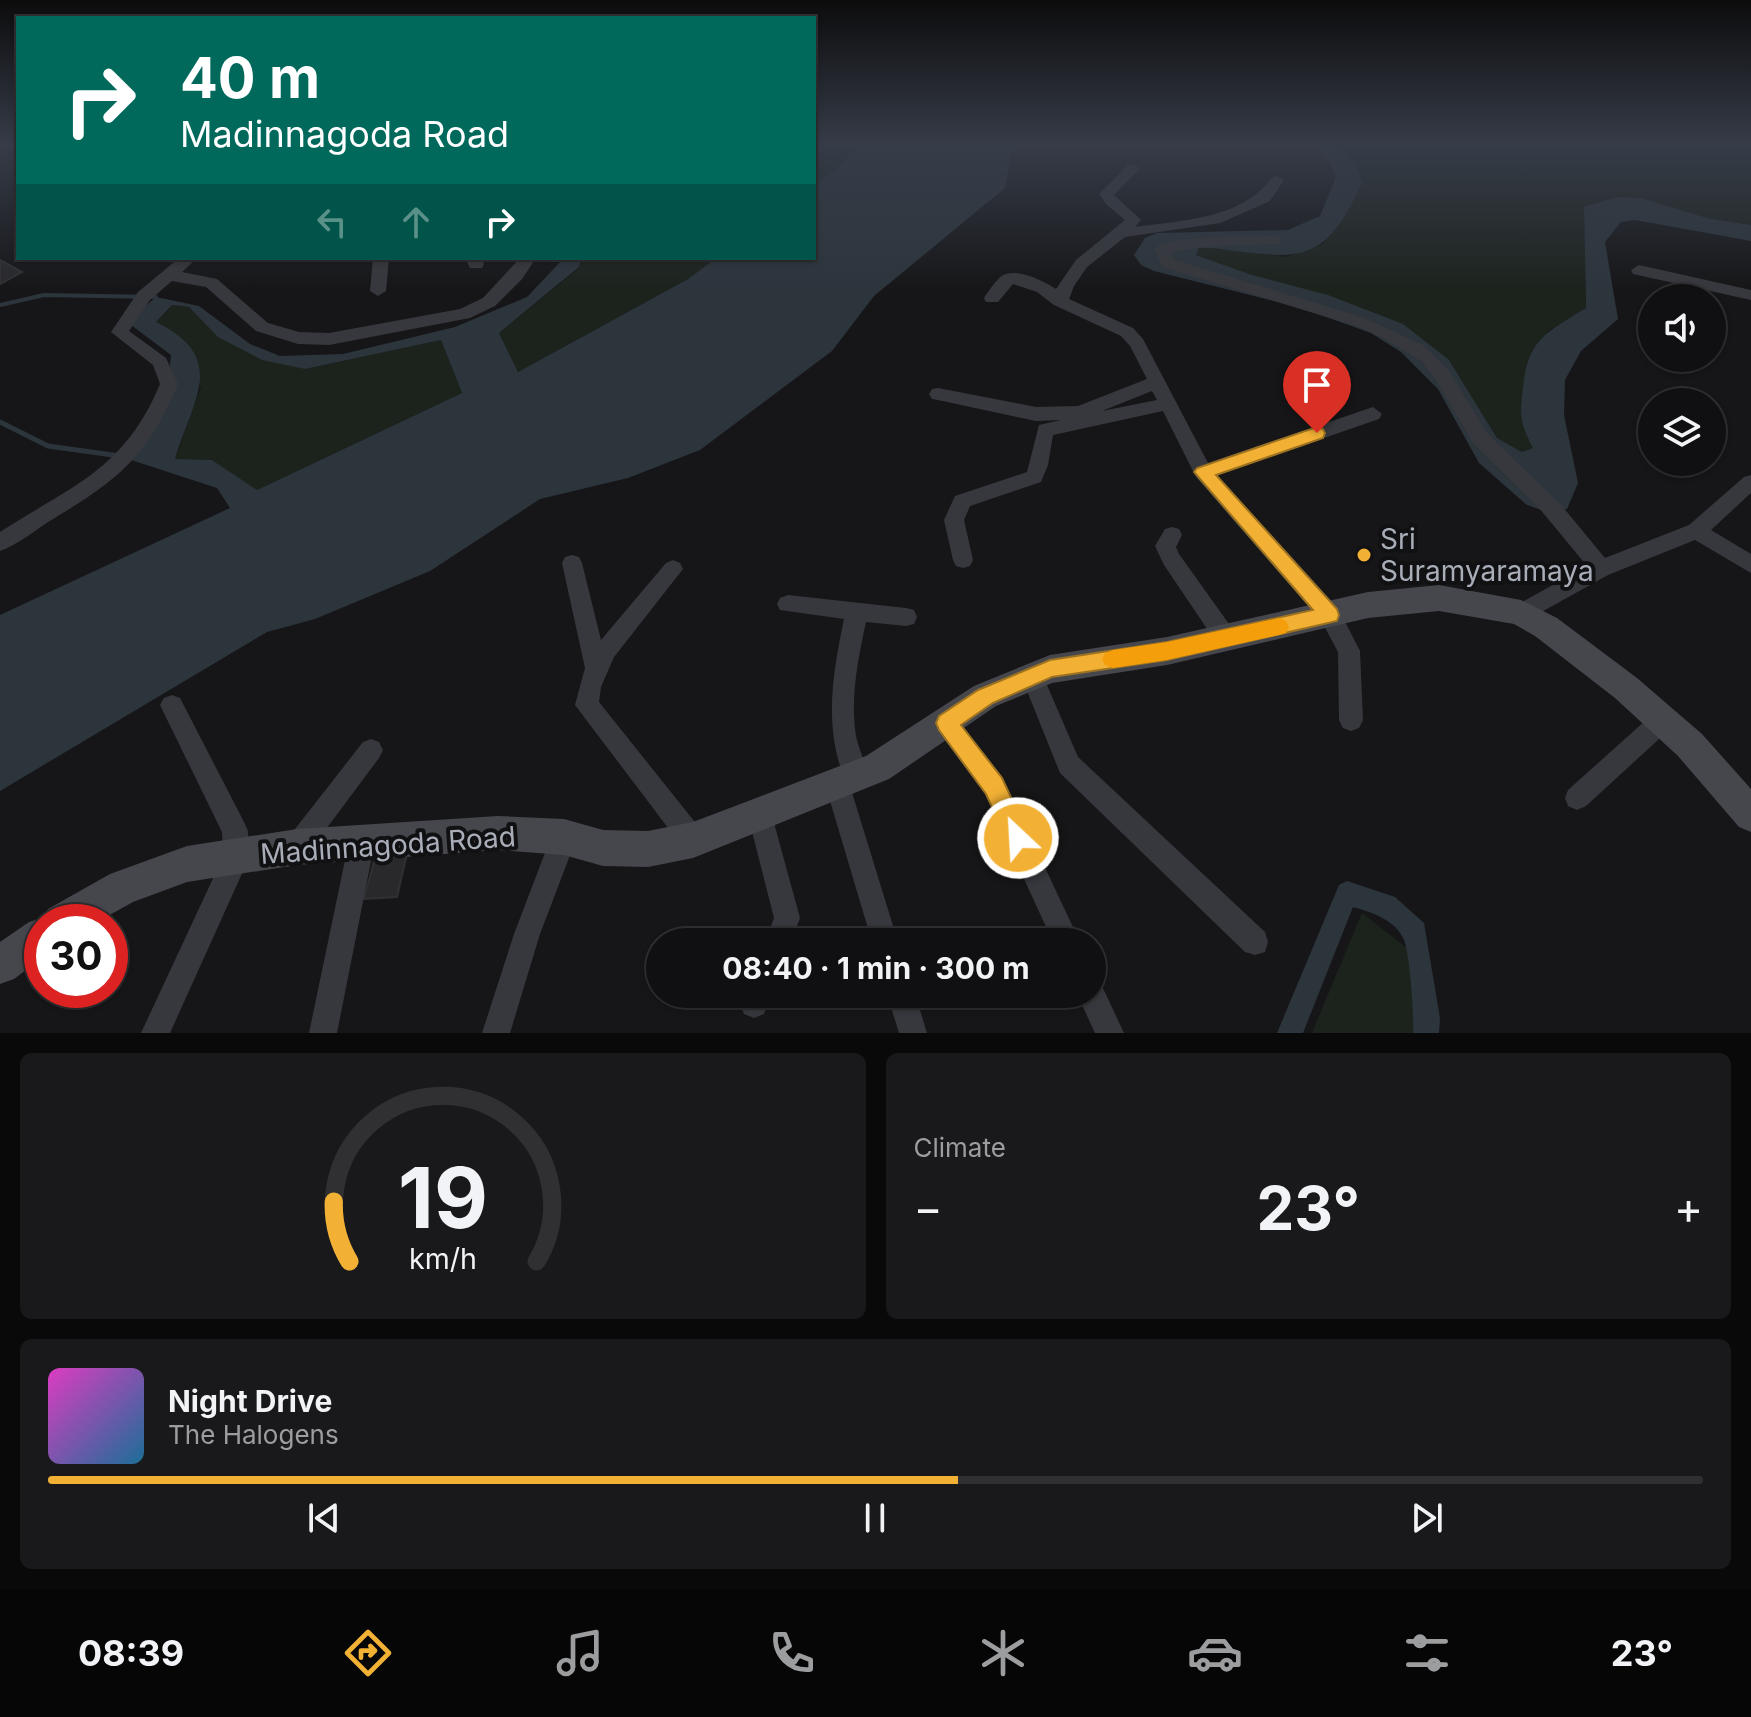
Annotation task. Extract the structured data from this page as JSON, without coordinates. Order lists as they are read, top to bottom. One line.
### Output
{"streets":{"street":["Madinnagoda Road"]},"places":["Sri Suramyaramaya"],"page":{"turn":["40 m","Madinnagoda Road"],"limit":"30","trip":"08:40 · 1 min · 300 m","tile":"Climate","heat":["−","23°","+"],"song":["Night Drive","The Halogens"],"tabs":["08:39","23°"],"gauge":["19","km/h"]}}
